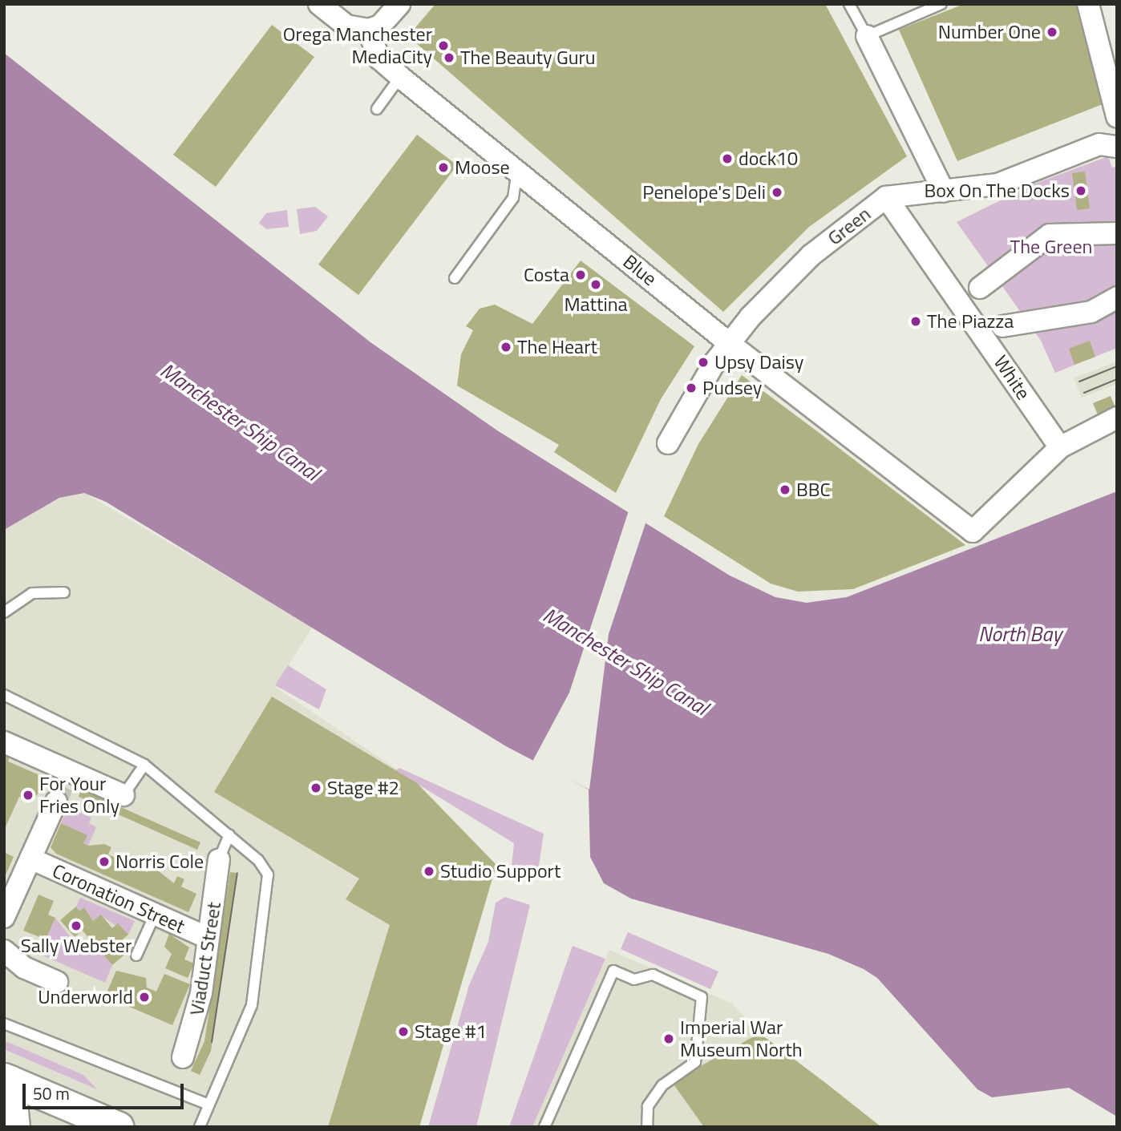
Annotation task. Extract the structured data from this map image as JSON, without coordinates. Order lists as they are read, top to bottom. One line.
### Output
{"streets":{"street":["Green","Blue","White","Coronation Street","Viaduct Street"]},"crossings":[["Green","Blue"],["Green","White"],["Blue","White"],["Coronation Street","Viaduct Street"]],"water":["Manchester Ship Canal","North Bay"],"parks":["The Green"],"places":["Number One","Orega Manchester MediaCity","The Beauty Guru","dock10","Moose","Box On The Docks","Penelope's Deli","Costa","Mattina","The Piazza","The Heart","Upsy Daisy","Pudsey","BBC","Stage #2","For Your Fries Only","Norris Cole","Studio Support","Sally Webster","Underworld","Stage #1","Imperial War Museum North"],"scale_bar":"50 m"}
